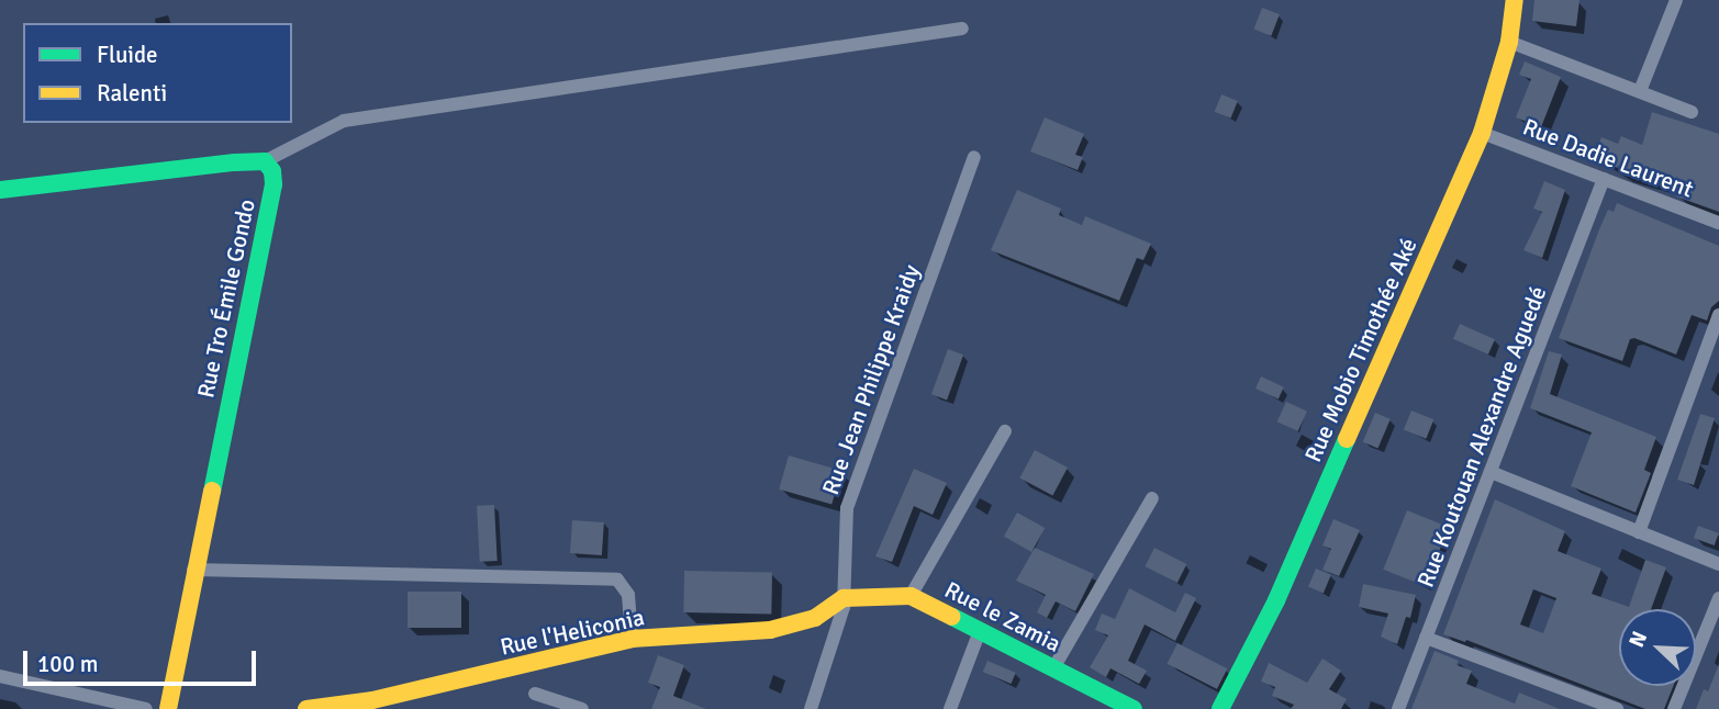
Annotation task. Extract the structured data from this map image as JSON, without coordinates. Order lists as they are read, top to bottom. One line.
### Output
{"streets":{"street":["Rue Dadie Laurent","Rue Tro Émile Gondo","Rue Mobio Timothée Aké","Rue Jean Philippe Kraidy","Rue Koutouan Alexandre Aguedé","Rue le Zamia","Rue l'Heliconia"]},"crossings":[["Rue Dadie Laurent","Rue Mobio Timothée Aké"],["Rue Dadie Laurent","Rue Koutouan Alexandre Aguedé"],["Rue Jean Philippe Kraidy","Rue le Zamia"],["Rue Jean Philippe Kraidy","Rue l'Heliconia"],["Rue le Zamia","Rue l'Heliconia"]],"legend":["Fluide","Ralenti"],"scale_bar":"100 m","north":"top left"}
